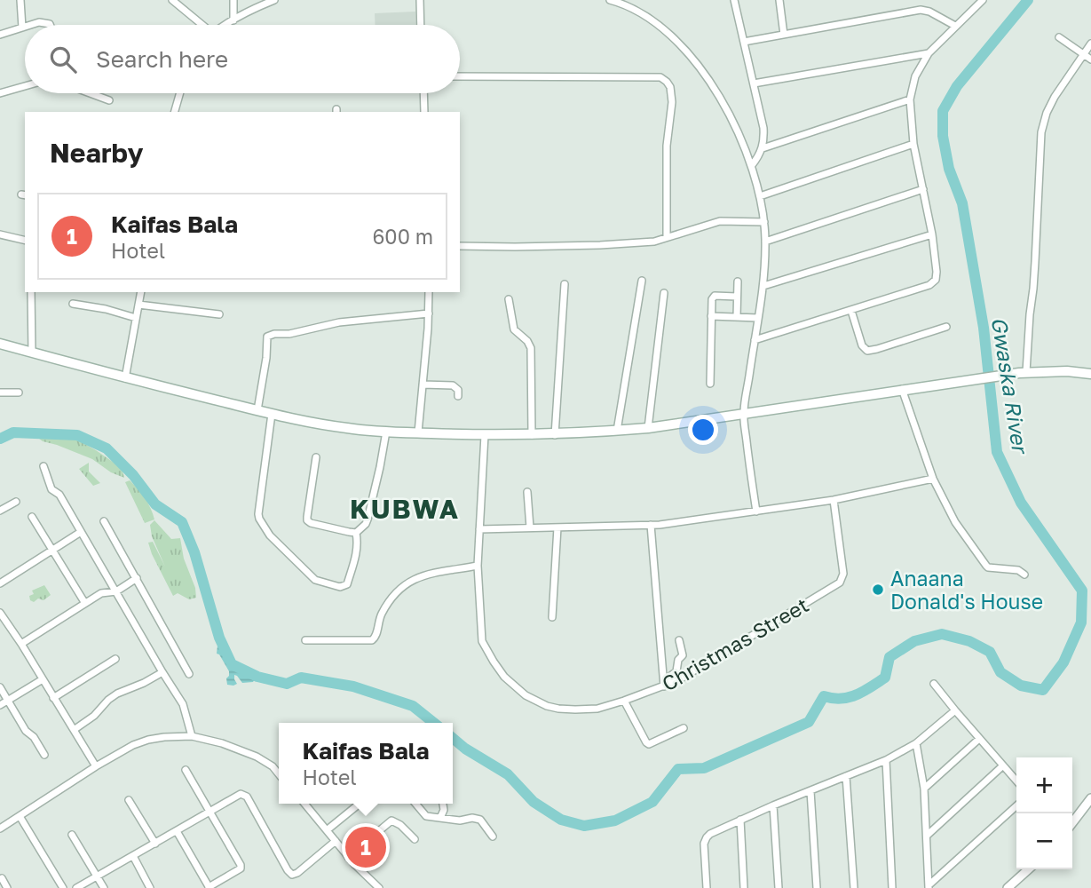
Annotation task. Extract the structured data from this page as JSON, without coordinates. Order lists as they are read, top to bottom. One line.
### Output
{"streets":{"street":["Christmas Street"]},"districts":["KUBWA"],"water":["Gwaska River"],"places":["Anaana Donald's House"],"page":{"search":"Search here","heading":"Nearby","list":[{"mark":"1","name":"Kaifas Bala","note":"Hotel","value":"600 m"}],"popup":["Kaifas Bala","Hotel"],"map_buttons":["+","−"],"pins":"1"}}
